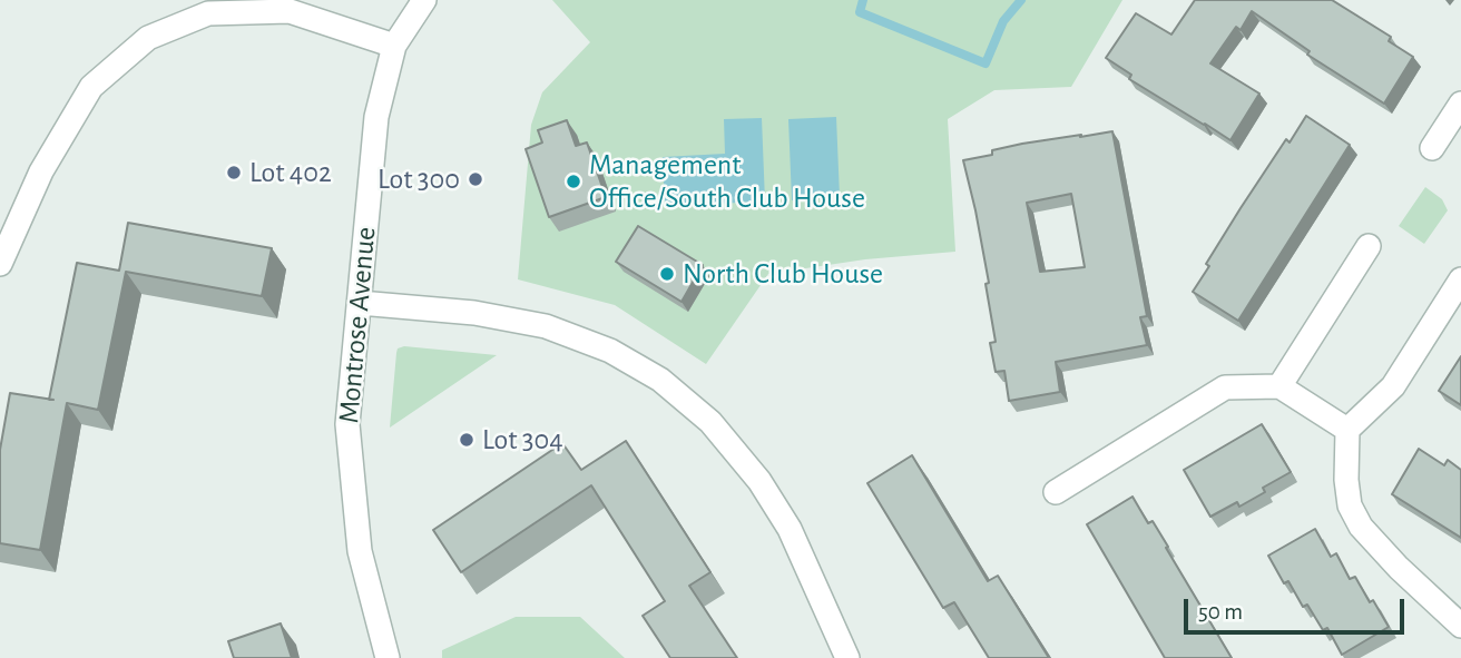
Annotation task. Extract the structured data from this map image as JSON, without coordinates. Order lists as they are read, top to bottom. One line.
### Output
{"streets":{"street":["Montrose Avenue"]},"places":["Lot 402","Lot 300","Management Office/South Club House","North Club House","Lot 304"],"scale_bar":"50 m"}
